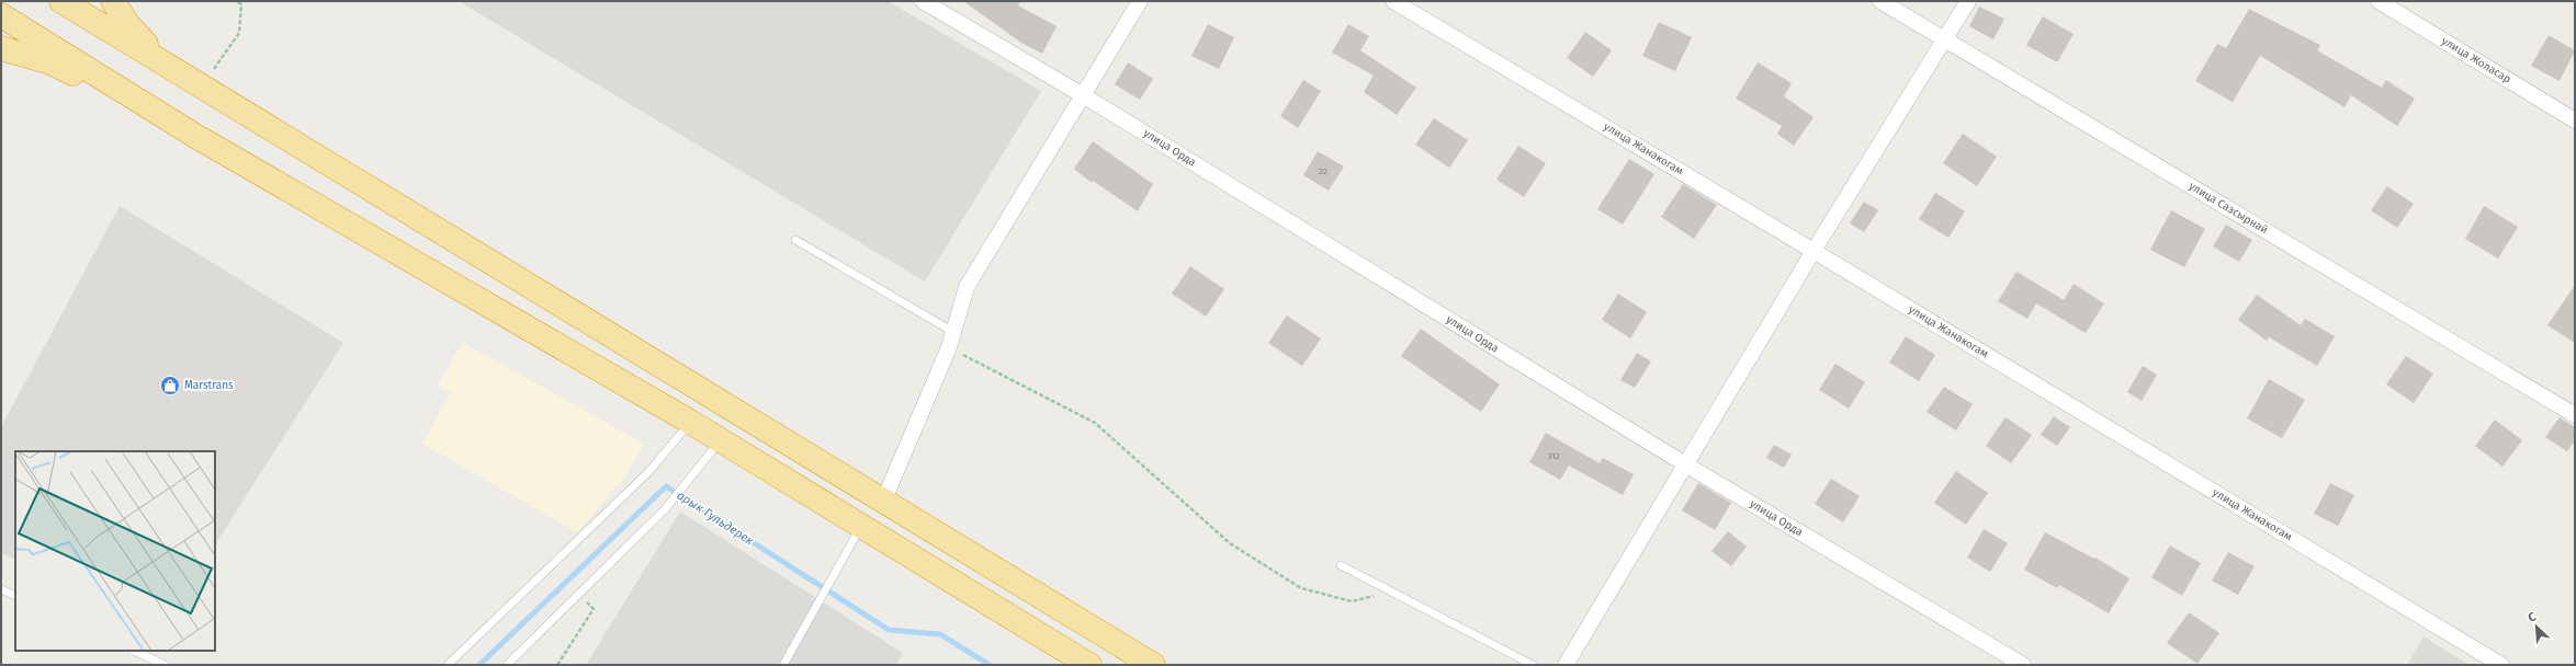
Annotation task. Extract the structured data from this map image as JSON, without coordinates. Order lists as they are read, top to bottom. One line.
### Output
{"streets":{"street":["улица Жоласар","улица Орда","улица Жанакогам","улица Сазсырнай"]},"water":["арык Гульдерек"],"places":{"shop":["Marstrans"]},"house_numbers":["22","312"],"north":"top left"}
